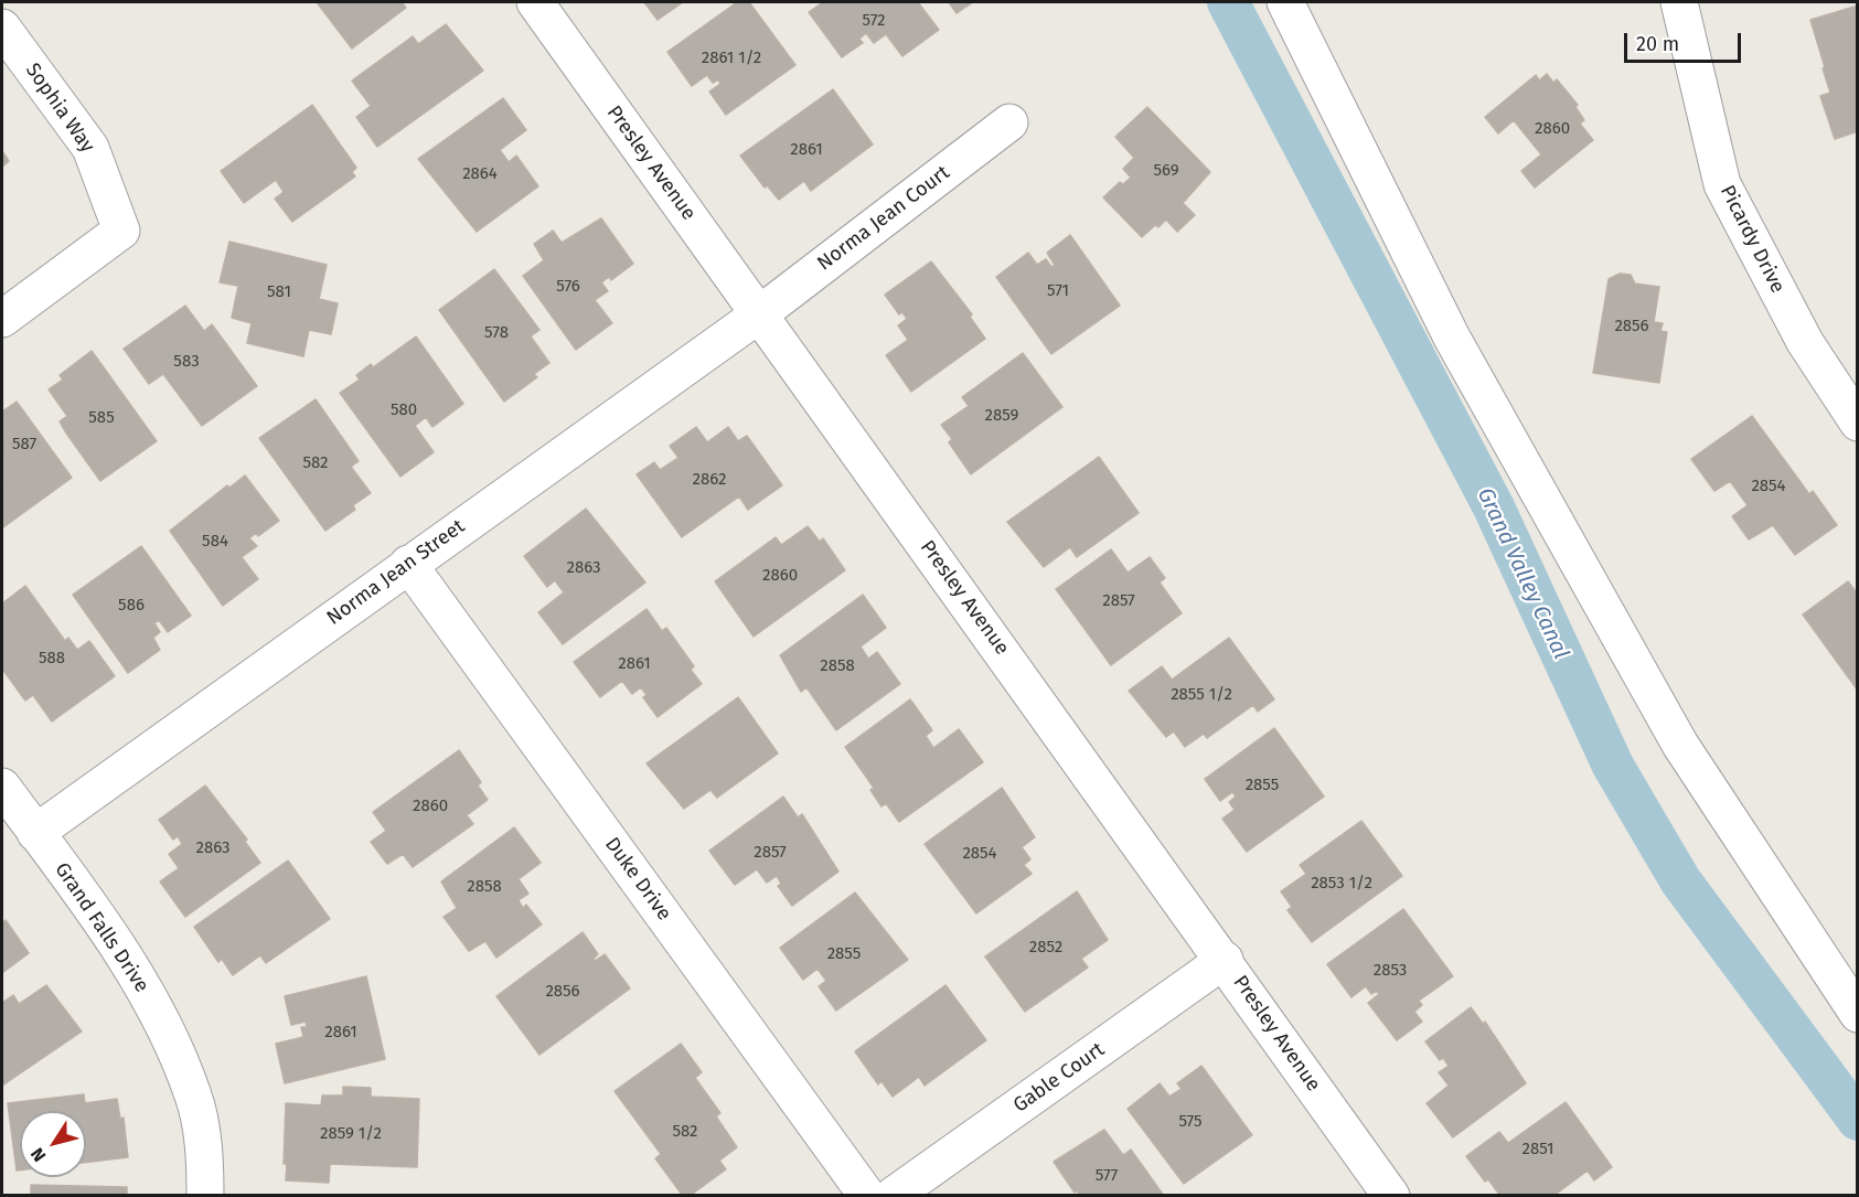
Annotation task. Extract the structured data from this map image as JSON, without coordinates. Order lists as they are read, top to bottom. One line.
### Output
{"streets":{"street":["Sophia Way","Presley Avenue","Norma Jean Court","Picardy Drive","Norma Jean Street","Duke Drive","Grand Falls Drive","Gable Court"]},"crossings":[["Presley Avenue","Norma Jean Court"],["Presley Avenue","Norma Jean Street"],["Presley Avenue","Gable Court"],["Norma Jean Court","Norma Jean Street"],["Norma Jean Street","Duke Drive"],["Norma Jean Street","Grand Falls Drive"]],"water":["Grand Valley Canal"],"house_numbers":["572","2861 1/2","2860","2861","569","2864","576","571","581","2856","578","583","580","2859","585","587","582","2862","2854","584","2863","2860","2857","586","588","2861","2858","2855 1/2","2855","2860","2863","2857","2854","2853 1/2","2858","2852","2855","2853","2856","2861","575","582","2859 1/2","2851","577"],"scale_bar":"20 m","north":"bottom left"}
